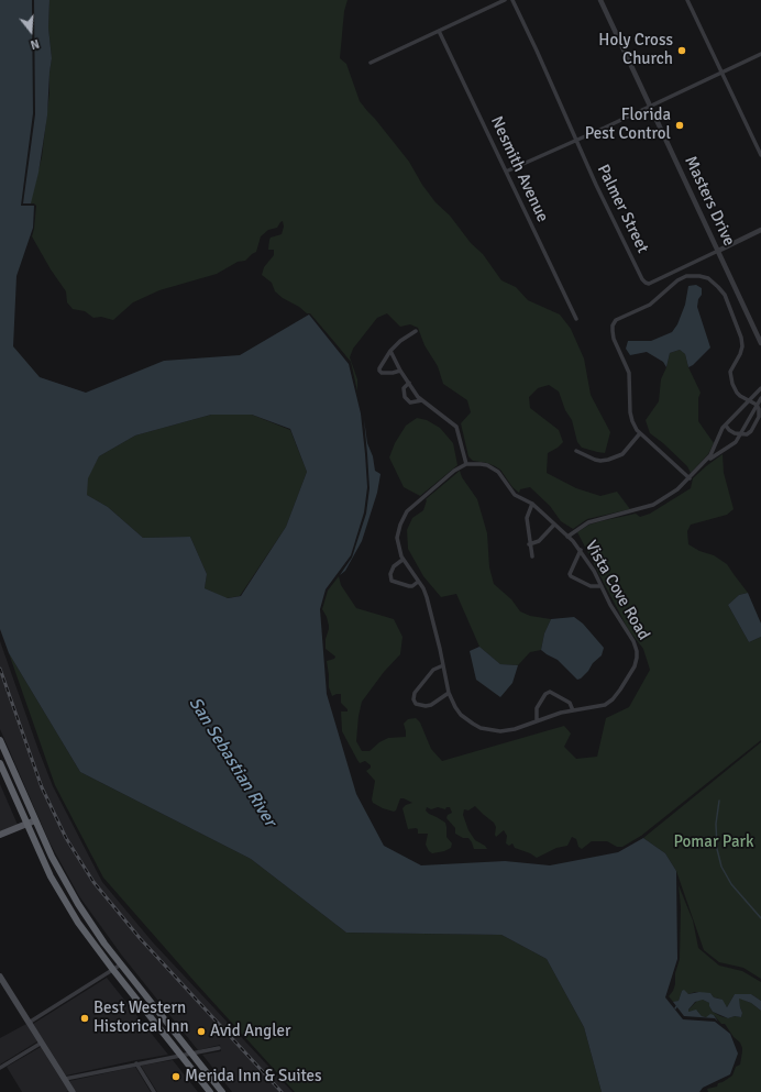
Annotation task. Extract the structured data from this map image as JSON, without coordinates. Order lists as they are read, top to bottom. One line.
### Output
{"streets":{"street":["Nesmith Avenue","Masters Drive","Palmer Street","Vista Cove Road"]},"crossings":[["Masters Drive","Palmer Street"]],"water":["San Sebastian River"],"parks":["Pomar Park"],"places":["Holy Cross Church","Florida Pest Control","Best Western Historical Inn","Avid Angler","Merida Inn & Suites"],"north":"bottom"}
